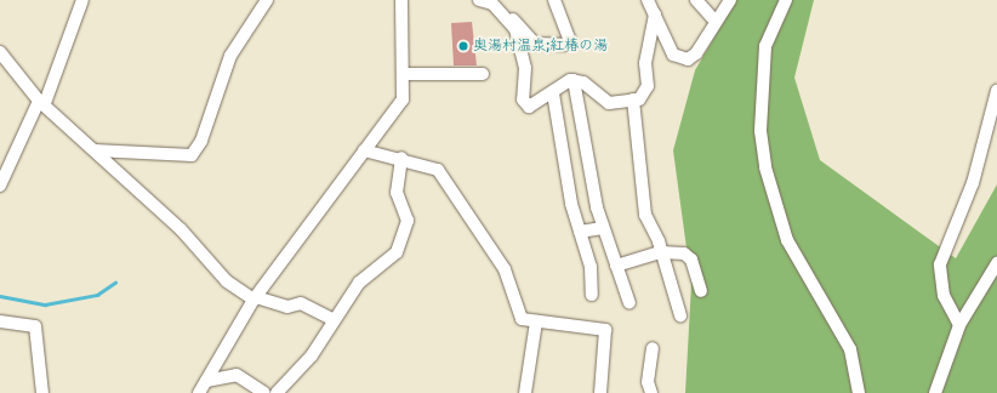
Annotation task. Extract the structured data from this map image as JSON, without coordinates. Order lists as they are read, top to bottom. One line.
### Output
{"places":["奥湯村温泉;紅椿の湯"]}
